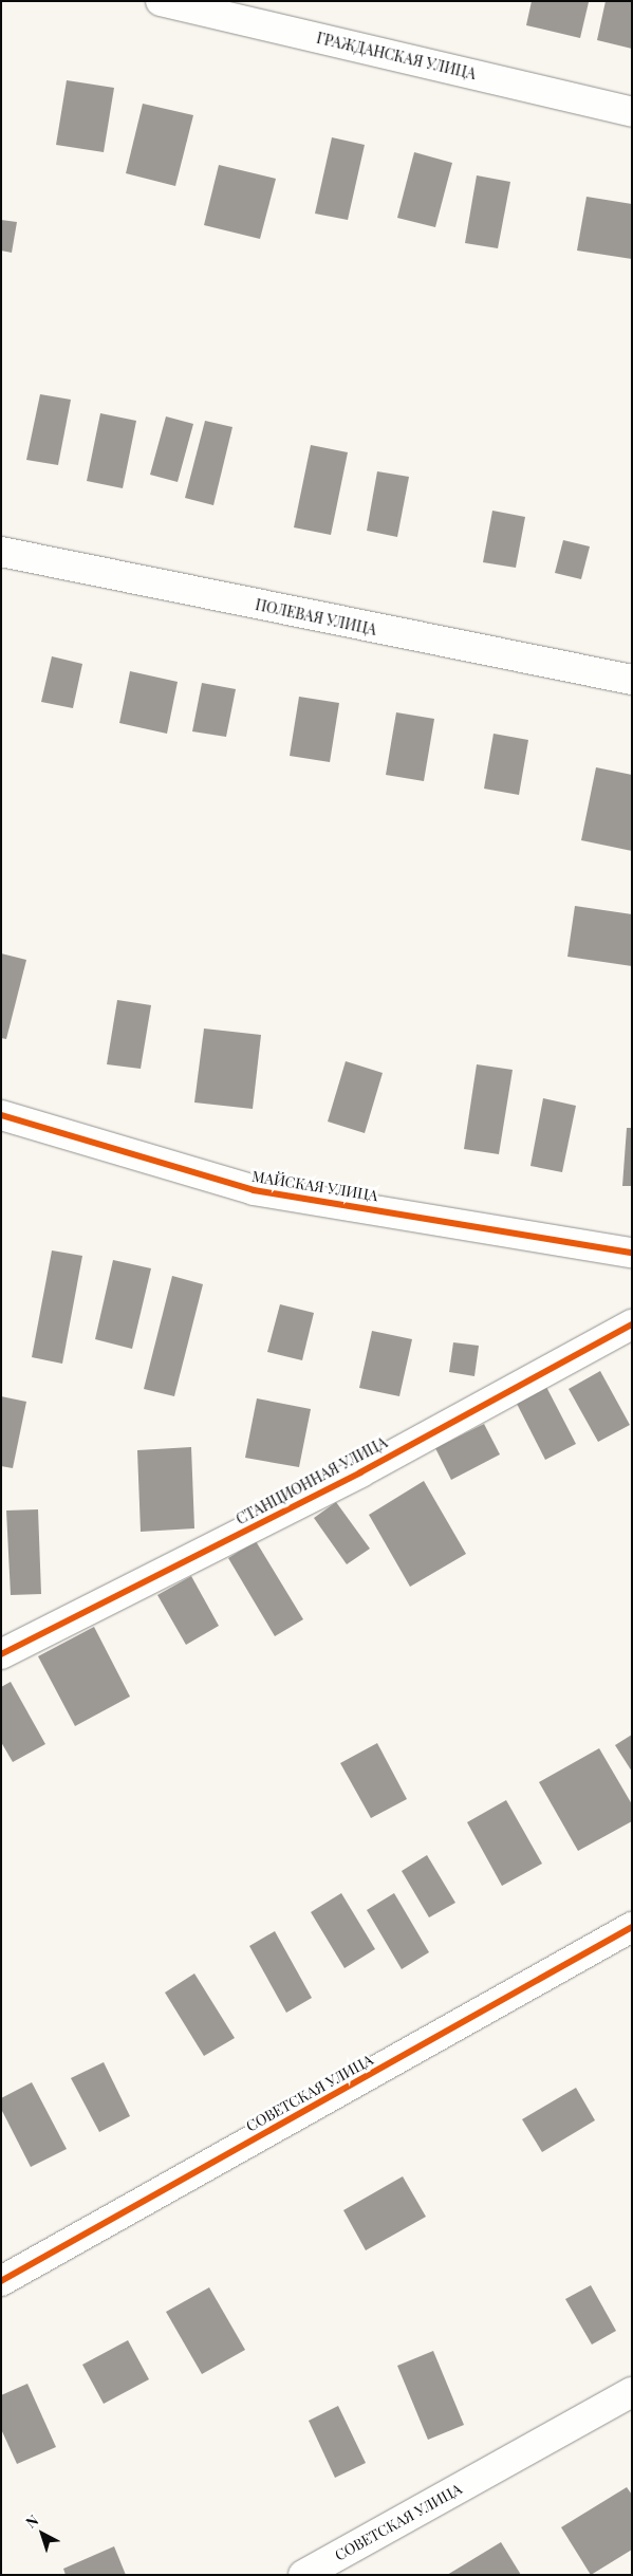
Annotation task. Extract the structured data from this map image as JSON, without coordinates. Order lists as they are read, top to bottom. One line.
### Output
{"streets":{"street":["ГРАЖДАНСКАЯ УЛИЦА","ПОЛЕВАЯ УЛИЦА","МАЙСКАЯ УЛИЦА","СТАНЦИОННАЯ УЛИЦА","СОВЕТСКАЯ УЛИЦА"]},"north":"top left"}
